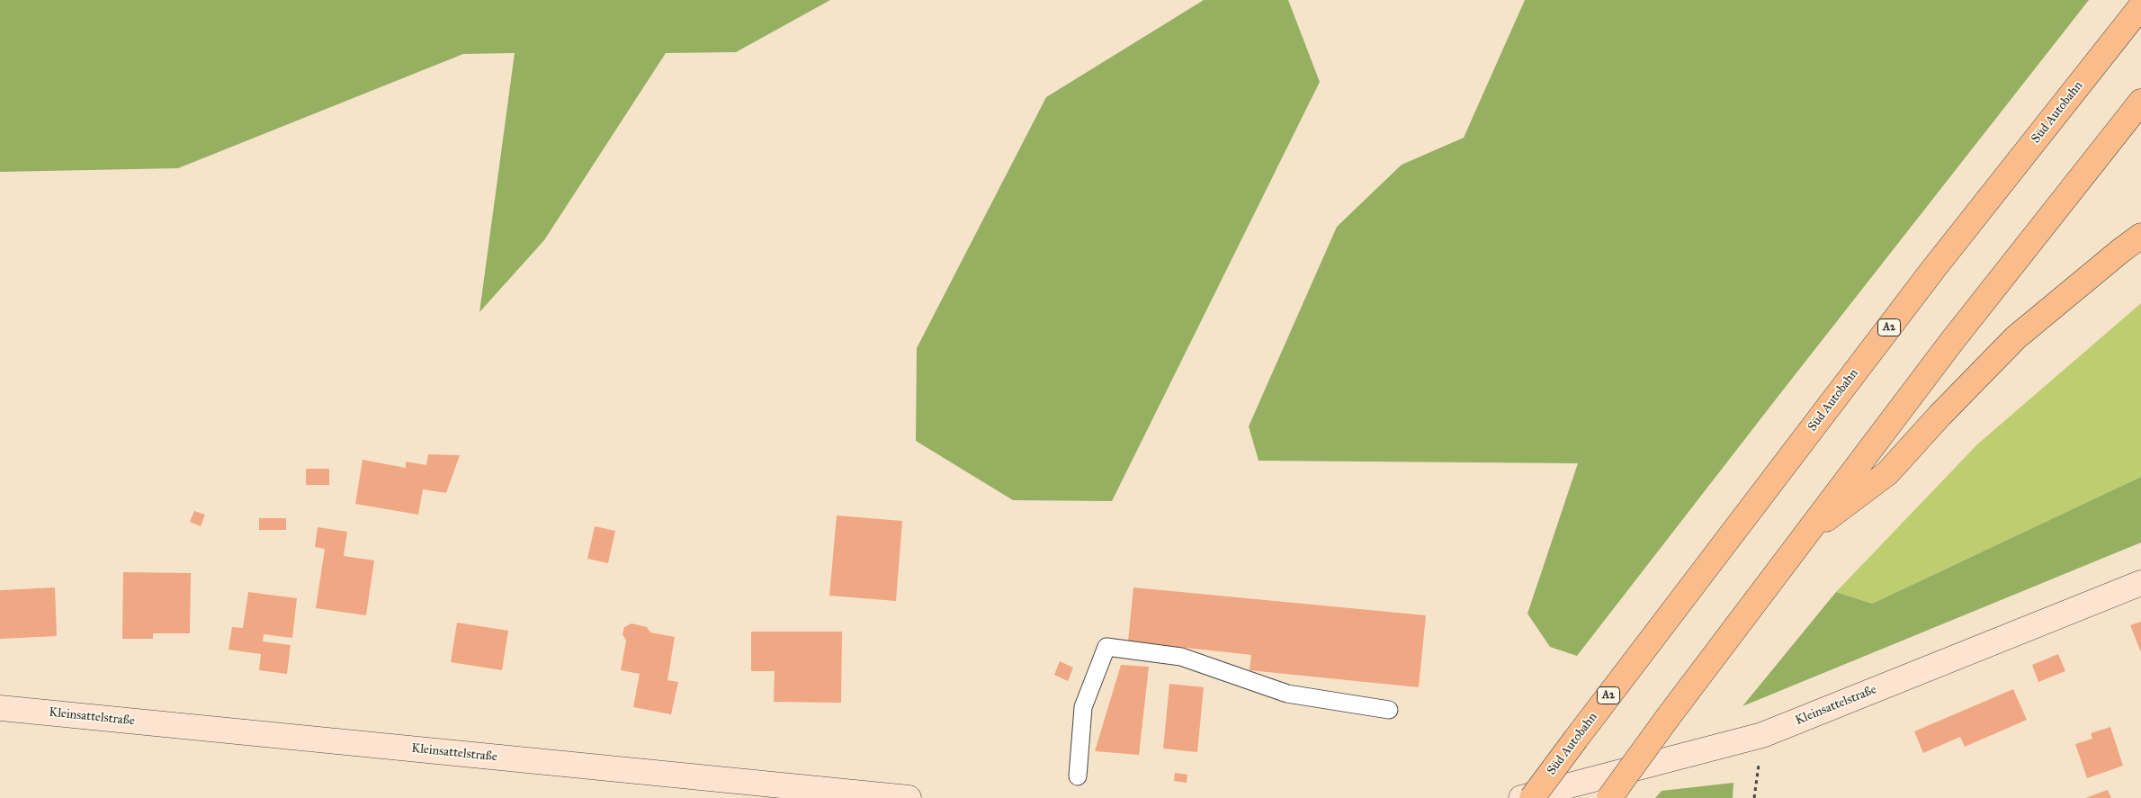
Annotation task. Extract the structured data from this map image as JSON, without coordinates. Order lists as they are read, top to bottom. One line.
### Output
{"streets":{"highway":["Süd Autobahn","A2"],"main road":["Kleinsattelstraße"]}}
